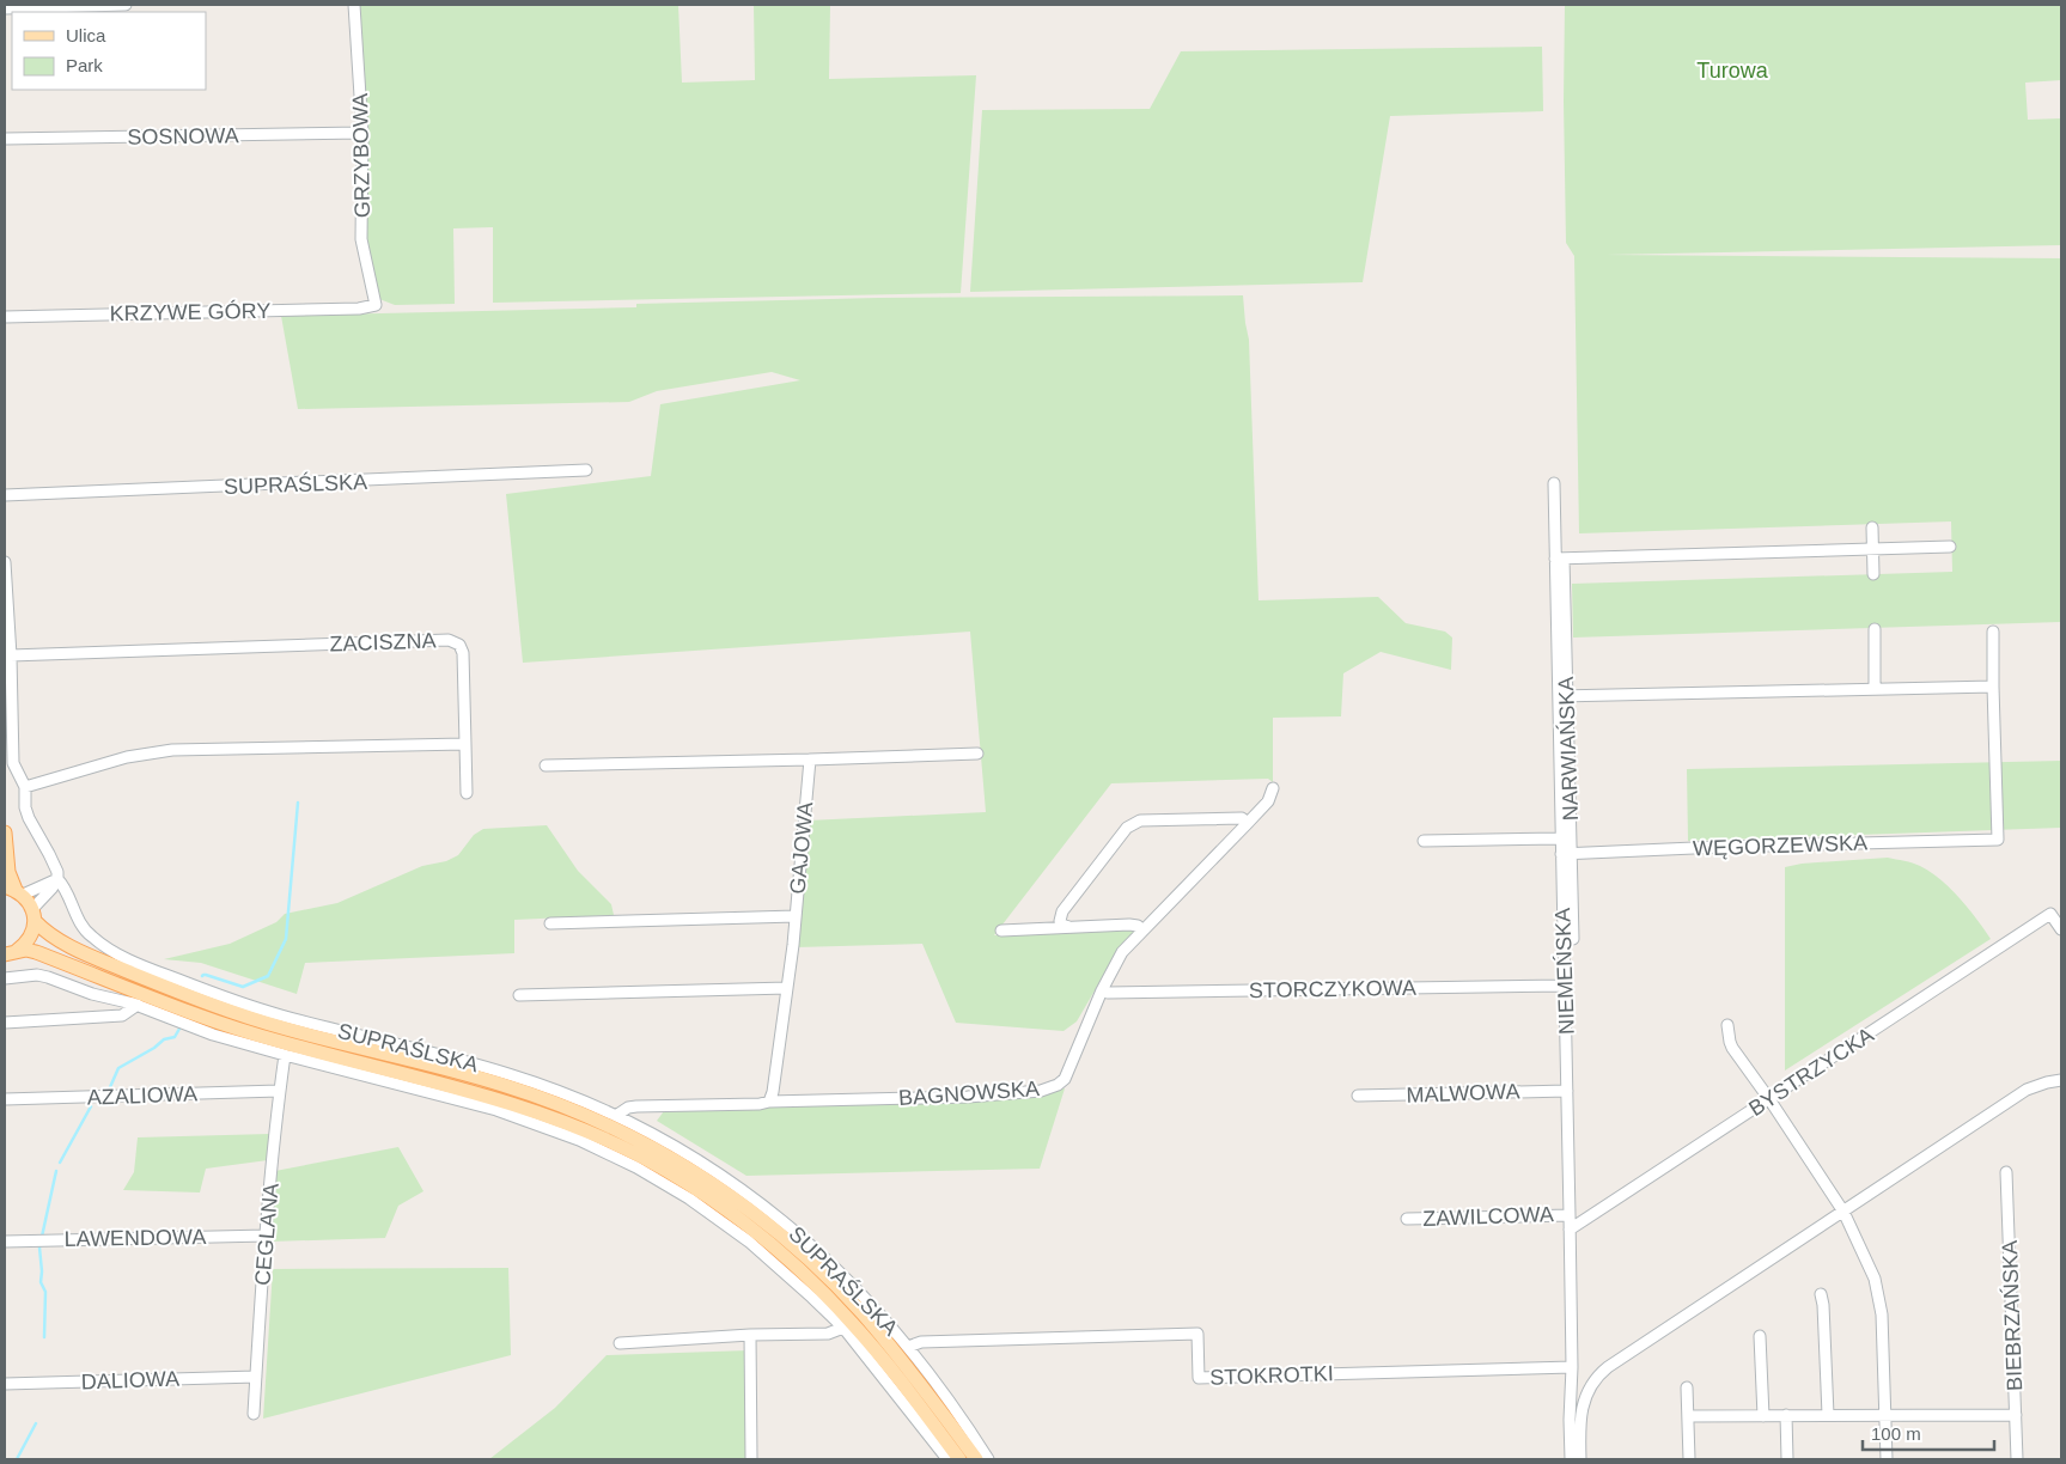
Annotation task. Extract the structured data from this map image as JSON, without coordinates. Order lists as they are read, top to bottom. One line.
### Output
{"streets":{"street":["SOSNOWA","GRZYBOWA","KRZYWE GÓRY","SUPRAŚLSKA","ZACISZNA","NARWIAŃSKA","WĘGORZEWSKA","GAJOWA","NIEMEŃSKA","STORCZYKOWA","BYSTRZYCKA","BAGNOWSKA","MALWOWA","AZALIOWA","ZAWILCOWA","CEGLANA","LAWENDOWA","BIEBRZAŃSKA","STOKROTKI","DALIOWA"]},"crossings":[["SOSNOWA","GRZYBOWA"],["GRZYBOWA","KRZYWE GÓRY"],["SUPRAŚLSKA","ZACISZNA"],["SUPRAŚLSKA","BAGNOWSKA"],["SUPRAŚLSKA","CEGLANA"],["SUPRAŚLSKA","STOKROTKI"],["NARWIAŃSKA","WĘGORZEWSKA"],["NARWIAŃSKA","NIEMEŃSKA"],["WĘGORZEWSKA","NIEMEŃSKA"],["GAJOWA","BAGNOWSKA"],["NIEMEŃSKA","STORCZYKOWA"],["NIEMEŃSKA","BYSTRZYCKA"],["NIEMEŃSKA","MALWOWA"],["NIEMEŃSKA","ZAWILCOWA"],["NIEMEŃSKA","STOKROTKI"],["STORCZYKOWA","BAGNOWSKA"],["AZALIOWA","CEGLANA"],["CEGLANA","LAWENDOWA"],["CEGLANA","DALIOWA"]],"parks":["Turowa"],"legend":["Ulica","Park"],"scale_bar":"100 m"}
